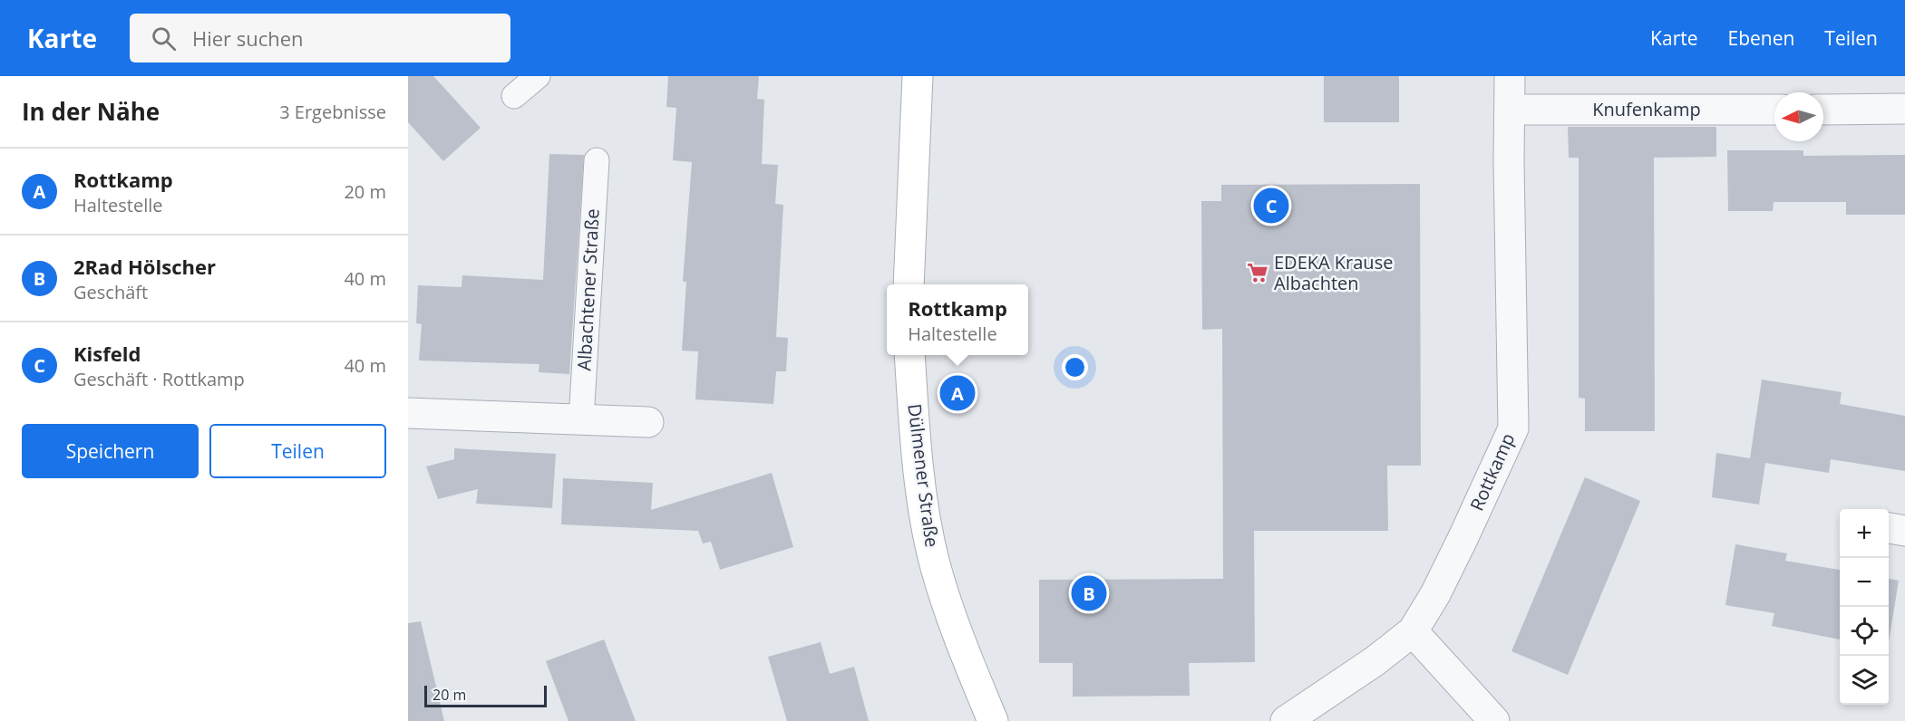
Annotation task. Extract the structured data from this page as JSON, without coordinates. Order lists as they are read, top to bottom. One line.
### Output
{"streets":{"main road":["Dülmener Straße"],"street":["Knufenkamp","Rottkamp"],"lane":["Albachtener Straße"]},"crossings":[["Knufenkamp","Rottkamp"]],"places":{"supermarket":["EDEKA Krause Albachten"]},"scale_bar":"20 m","north":"left","page":{"header":"Karte","search":"Hier suchen","nav":["Karte","Ebenen","Teilen"],"heading":["In der Nähe","3 Ergebnisse"],"list":[{"mark":"A","name":"Rottkamp","note":"Haltestelle","value":"20 m"},{"mark":"B","name":"2Rad Hölscher","note":"Geschäft","value":"40 m"},{"mark":"C","name":"Kisfeld","note":"Geschäft · Rottkamp","value":"40 m"}],"pins":["C","A","B"],"popup":["Rottkamp","Haltestelle"],"buttons":["Speichern","Teilen"],"map_buttons":["+","−"],"scale":"20 m"}}
